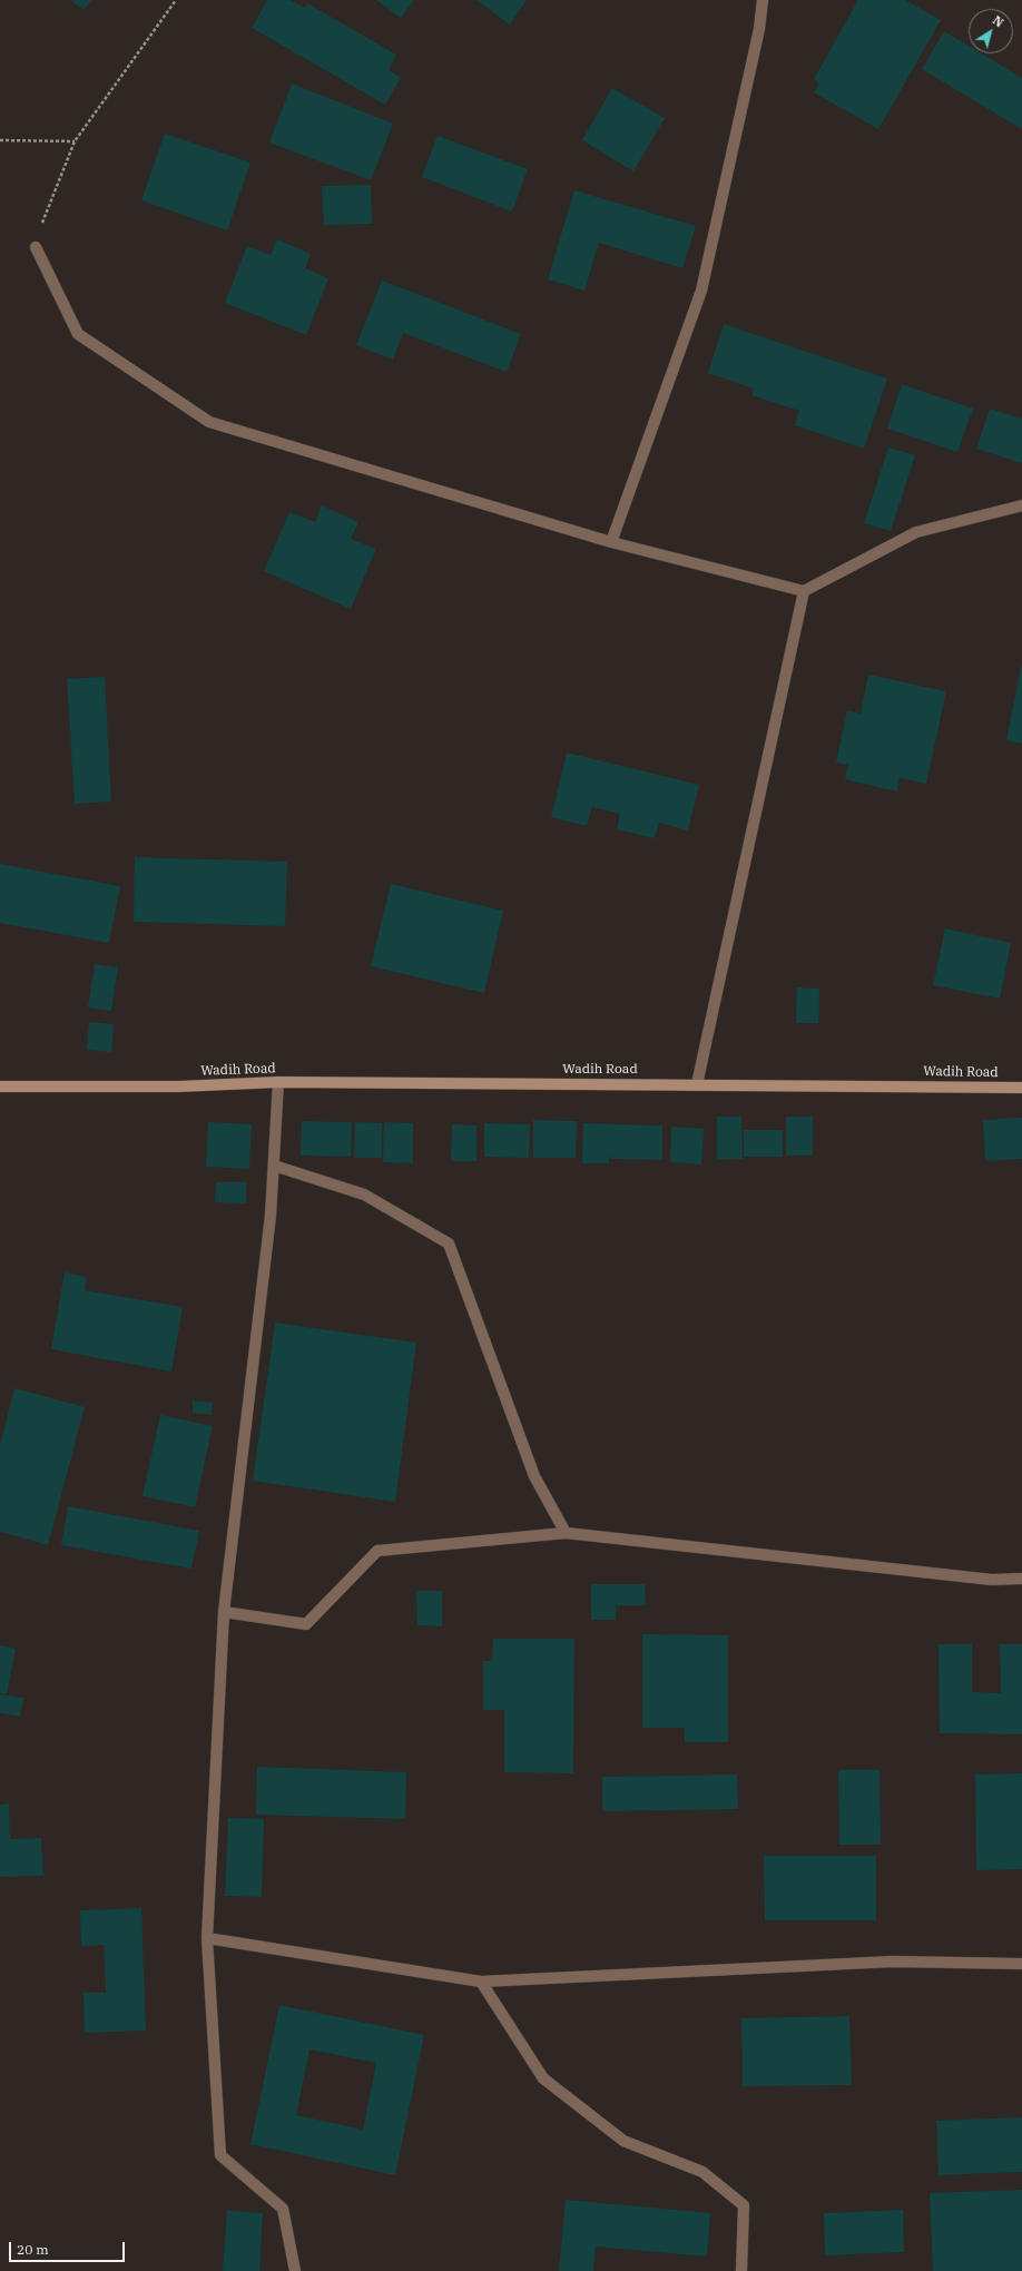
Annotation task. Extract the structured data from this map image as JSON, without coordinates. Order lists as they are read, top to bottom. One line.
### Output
{"streets":{"street":["Wadih Road"]},"scale_bar":"20 m","north":"top right"}
